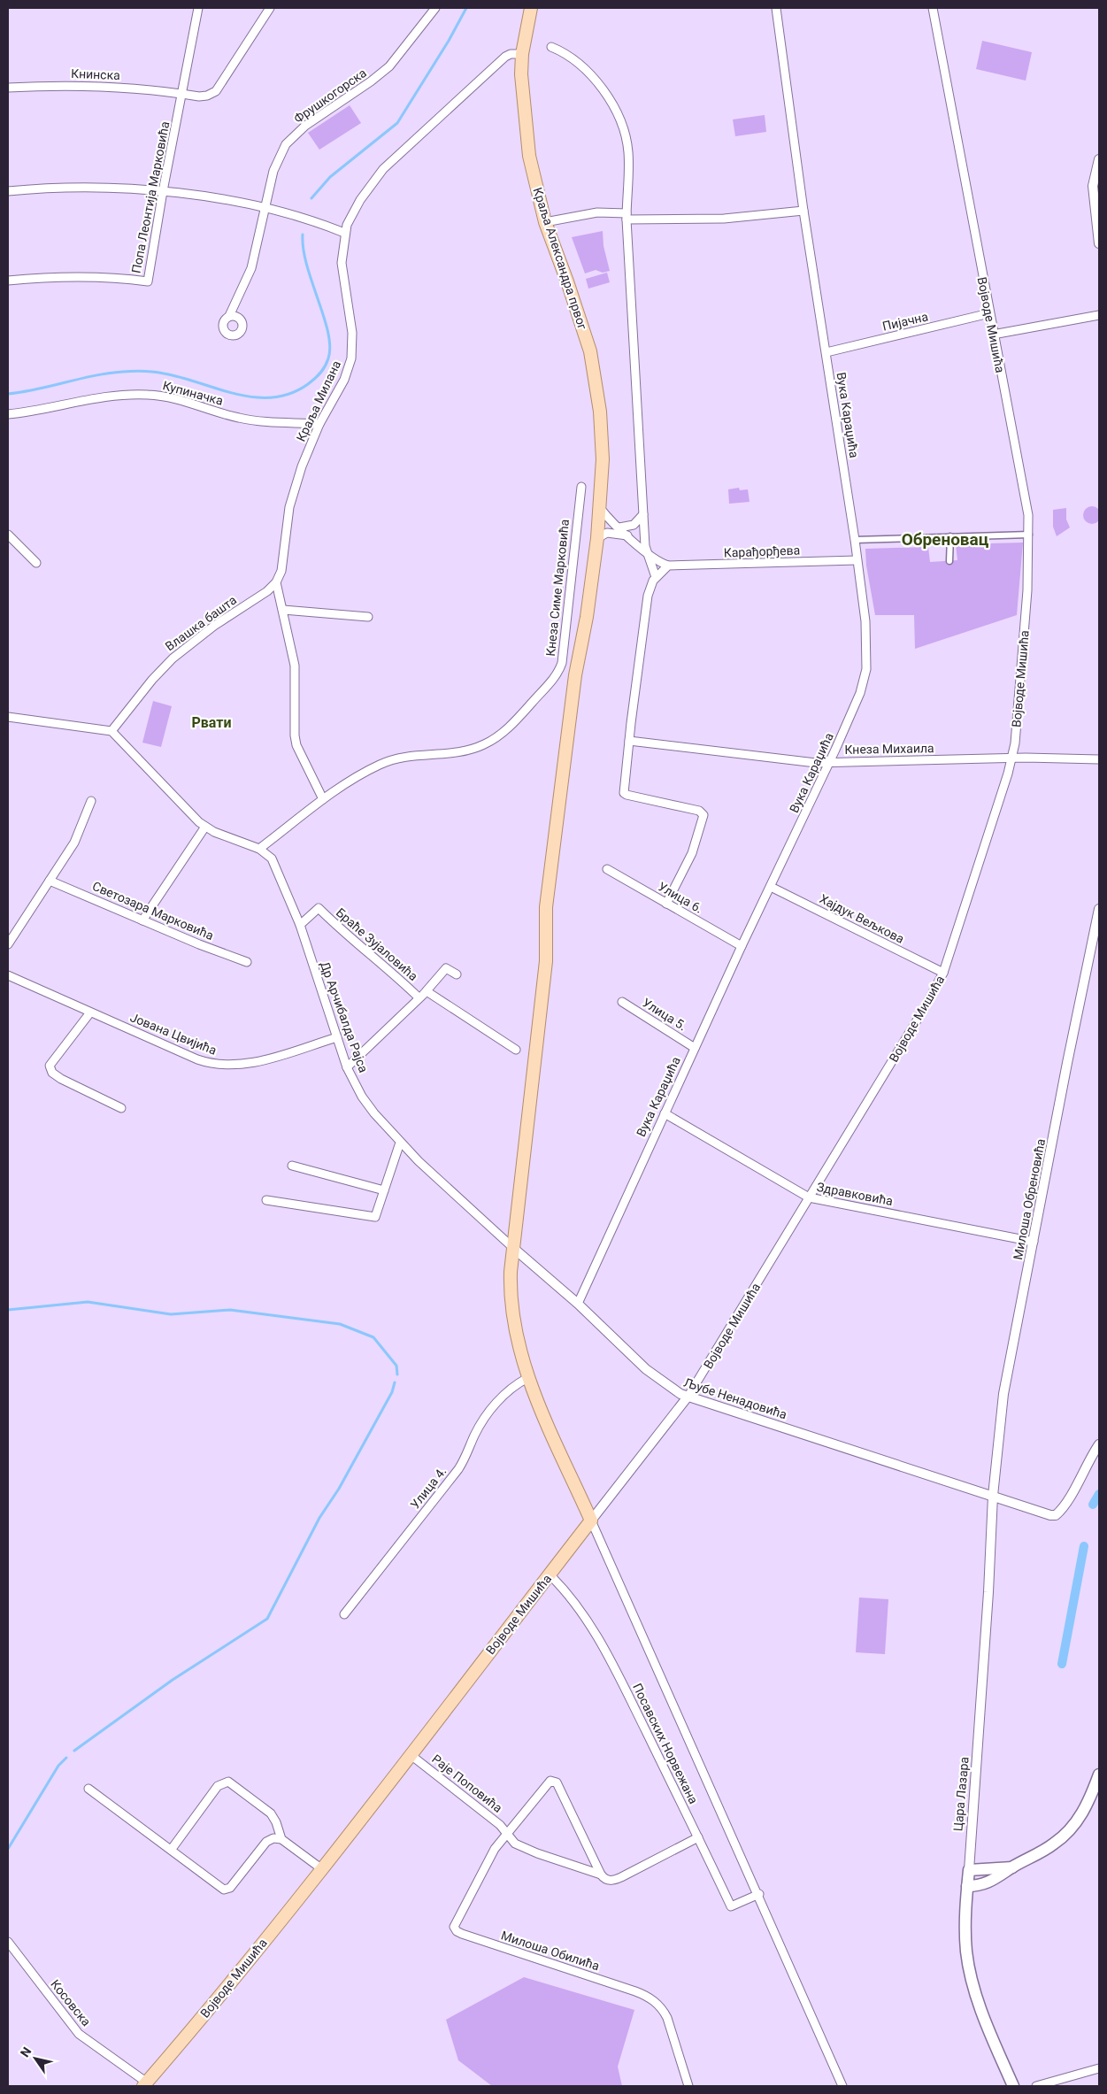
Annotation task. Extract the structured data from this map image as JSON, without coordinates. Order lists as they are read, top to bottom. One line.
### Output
{"streets":{"main road":["Краља Александра првог","Војводе Мишића","Цара Лазара"],"street":["Книнска","Фрушкогорска","Попа Леонтија Марковића","Пијачна","Купиначка","Краља Милана","Вука Караџића","Карађорђева","Кнеза Симе Марковића","Влашка башта","Кнеза Михаила","Улица 6.","Светозара Марковића","Хајдук Вељкова","Браће Зујаловића","Улица 5.","Др Арчибалда Рајса","Јована Цвијића","Здравковића","Милоша Обреновића","Љубе Ненадовића","Улица 4.","Посавских Норвежана","Раје Поповића","Милоша Обилића","Косовска"]},"crossings":[["Книнска","Попа Леонтија Марковића"],["Краља Александра првог","Војводе Мишића"],["Краља Александра првог","Краља Милана"],["Краља Александра првог","Др Арчибалда Рајса"],["Краља Александра првог","Љубе Ненадовића"],["Краља Александра првог","Улица 4."],["Пијачна","Војводе Мишића"],["Пијачна","Вука Караџића"],["Војводе Мишића","Кнеза Михаила"],["Војводе Мишића","Хајдук Вељкова"],["Војводе Мишића","Здравковића"],["Војводе Мишића","Љубе Ненадовића"],["Војводе Мишића","Посавских Норвежана"],["Војводе Мишића","Раје Поповића"],["Војводе Мишића","Косовска"],["Купиначка","Краља Милана"],["Краља Милана","Влашка башта"],["Вука Караџића","Карађорђева"],["Вука Караџића","Кнеза Михаила"],["Вука Караџића","Улица 6."],["Вука Караџића","Хајдук Вељкова"],["Вука Караџића","Улица 5."],["Вука Караџића","Здравковића"],["Вука Караџића","Љубе Ненадовића"],["Кнеза Симе Марковића","Др Арчибалда Рајса"],["Браће Зујаловића","Др Арчибалда Рајса"],["Др Арчибалда Рајса","Јована Цвијића"],["Др Арчибалда Рајса","Љубе Ненадовића"],["Здравковића","Милоша Обреновића"],["Милоша Обреновића","Љубе Ненадовића"],["Милоша Обреновића","Цара Лазара"],["Љубе Ненадовића","Цара Лазара"],["Посавских Норвежана","Раје Поповића"],["Раје Поповића","Милоша Обилића"]],"districts":["Обреновац","Рвати"],"north":"top left"}
